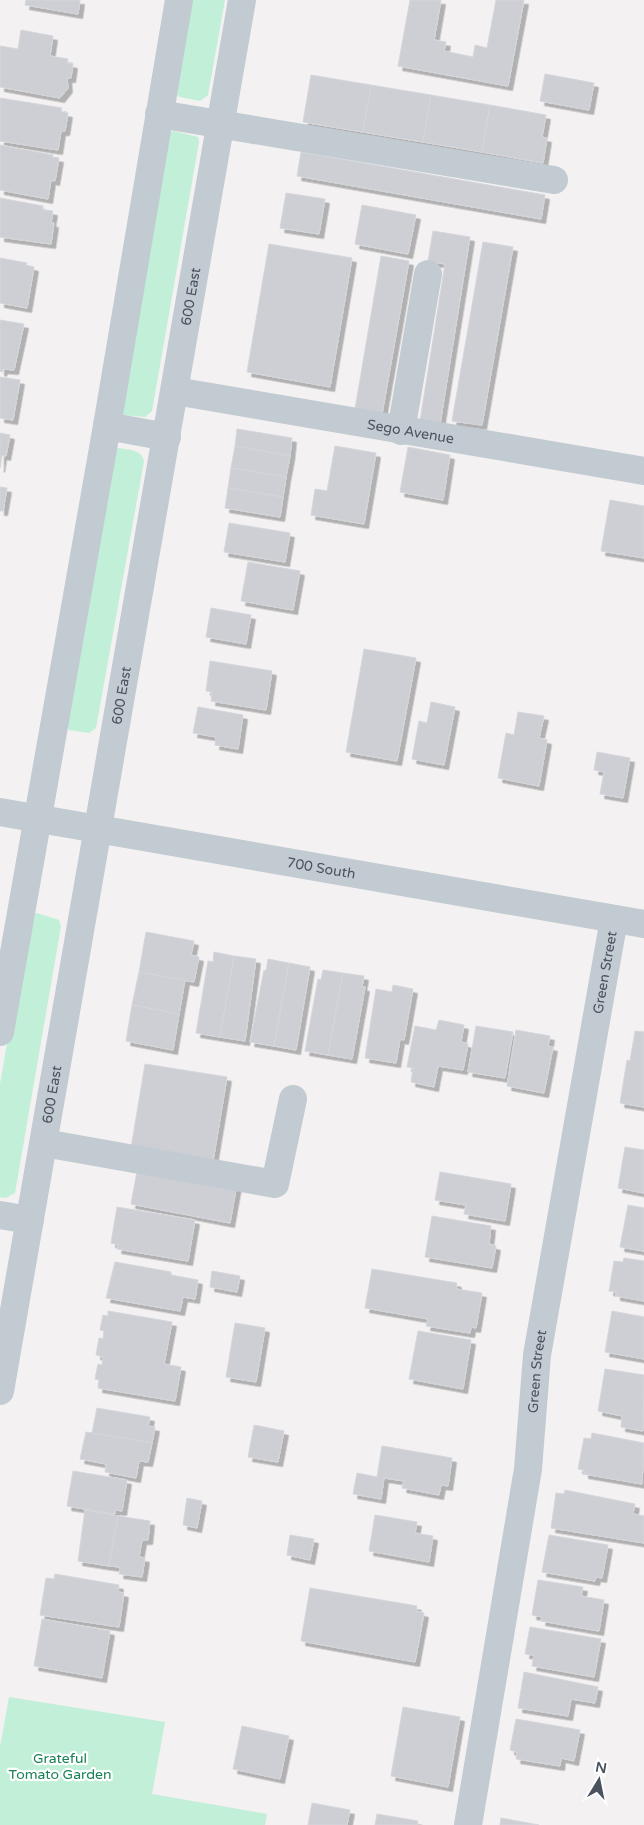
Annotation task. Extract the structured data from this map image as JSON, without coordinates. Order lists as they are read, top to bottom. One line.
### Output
{"streets":{"street":["600 East","Sego Avenue","700 South","Green Street"]},"crossings":[["600 East","Sego Avenue"],["600 East","700 South"],["700 South","Green Street"]],"parks":["Grateful Tomato Garden"],"north":"top"}
